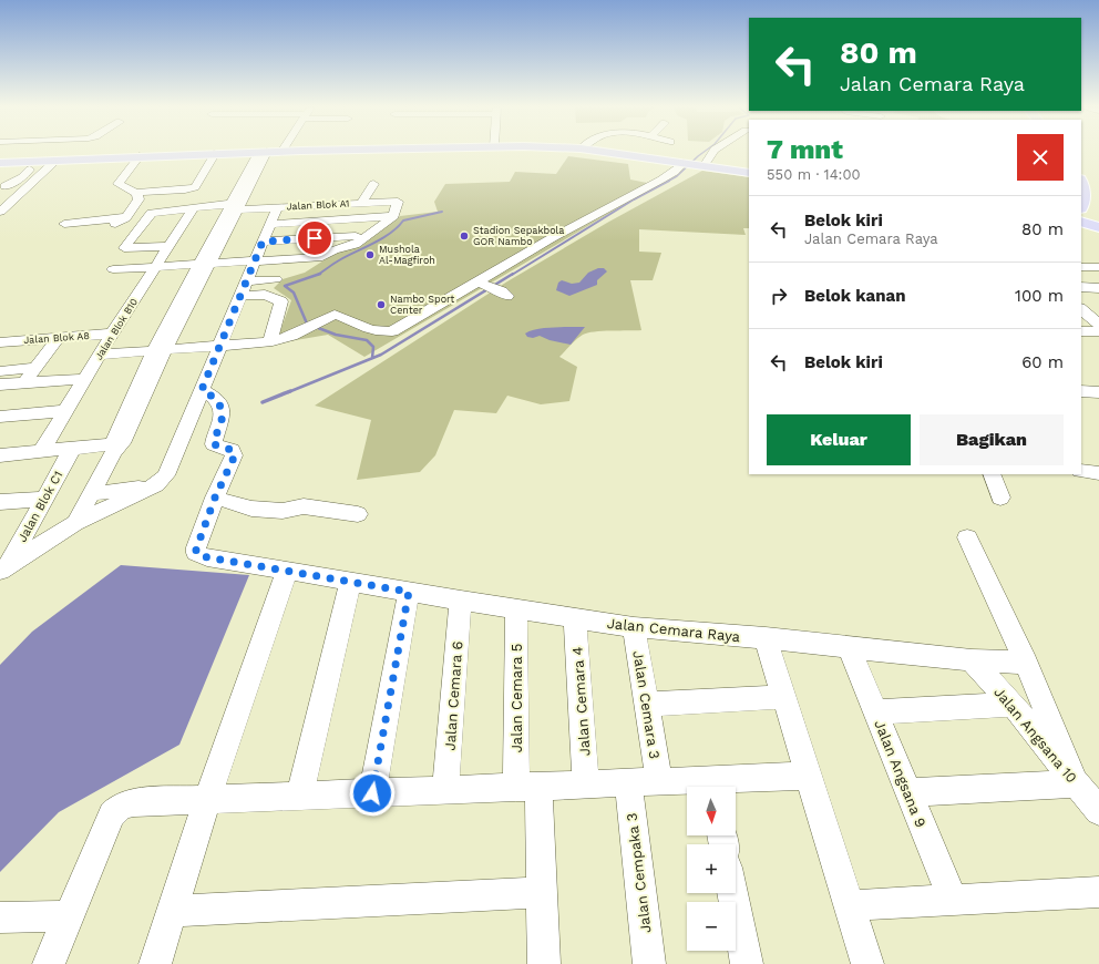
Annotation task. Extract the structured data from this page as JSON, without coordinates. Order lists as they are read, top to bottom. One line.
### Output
{"streets":{"street":["Jalan Blok A1","Jalan Blok B10","Jalan Blok A8","Jalan Blok C1","Jalan Cemara Raya","Jalan Cemara 6","Jalan Cemara 5","Jalan Cemara 4","Jalan Cemara 3","Jalan Angsana 10","Jalan Angsana 9","Jalan Cempaka 3"]},"crossings":[["Jalan Blok A1","Jalan Blok B10"],["Jalan Blok B10","Jalan Blok A8"],["Jalan Cemara Raya","Jalan Cemara 6"],["Jalan Cemara Raya","Jalan Cemara 5"],["Jalan Cemara Raya","Jalan Cemara 4"],["Jalan Cemara Raya","Jalan Cemara 3"],["Jalan Cemara Raya","Jalan Angsana 10"],["Jalan Cemara Raya","Jalan Angsana 9"]],"places":["Stadion Sepakbola GOR Nambo","Mushola Al-Magfiroh","Nambo Sport Center"],"north":"bottom","page":{"turn":["80 m","Jalan Cemara Raya"],"heading":["7 mnt","550 m · 14:00"],"list":[{"name":"Belok kiri","note":"Jalan Cemara Raya","value":"80 m"},{"name":"Belok kanan","value":"100 m"},{"name":"Belok kiri","value":"60 m"}],"buttons":["Keluar","Bagikan"],"map_buttons":["+","−"]}}
